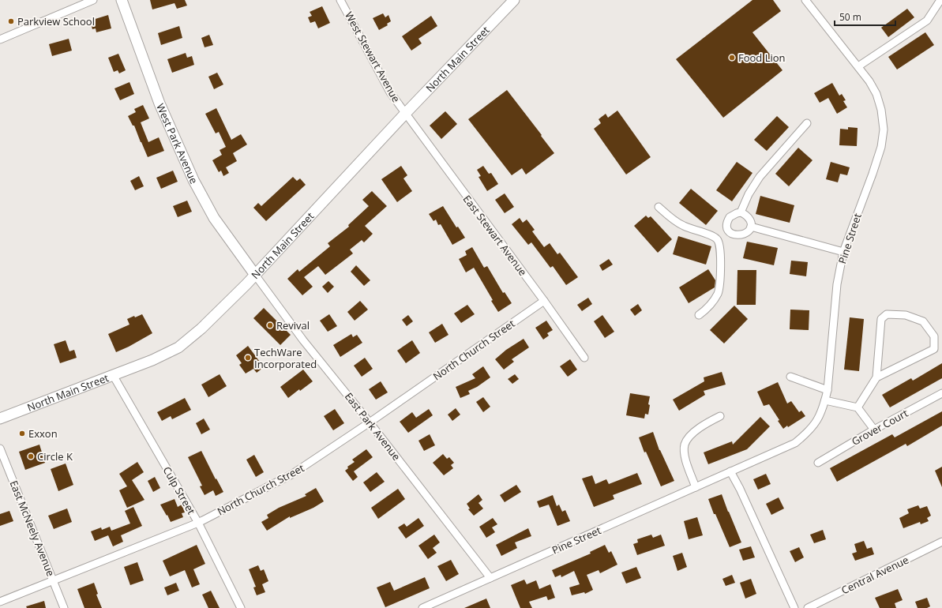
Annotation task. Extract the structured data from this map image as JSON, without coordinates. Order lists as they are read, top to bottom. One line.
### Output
{"streets":{"main road":["North Main Street","West Park Avenue"],"street":["West Stewart Avenue","East Stewart Avenue","Pine Street","North Church Street","East Park Avenue","Grover Court","Culp Street","East McNeely Avenue","Central Avenue"]},"crossings":[["West Stewart Avenue","North Main Street"],["West Stewart Avenue","East Stewart Avenue"],["North Main Street","West Park Avenue"],["North Main Street","East Stewart Avenue"],["North Main Street","East Park Avenue"],["North Main Street","Culp Street"],["West Park Avenue","East Park Avenue"],["East Stewart Avenue","North Church Street"],["Pine Street","East Park Avenue"],["North Church Street","East Park Avenue"],["North Church Street","Culp Street"],["North Church Street","East McNeely Avenue"]],"places":["Parkview School","Food Lion","Revival","TechWare Incorporated","Exxon","Circle K"],"scale_bar":"50 m"}
